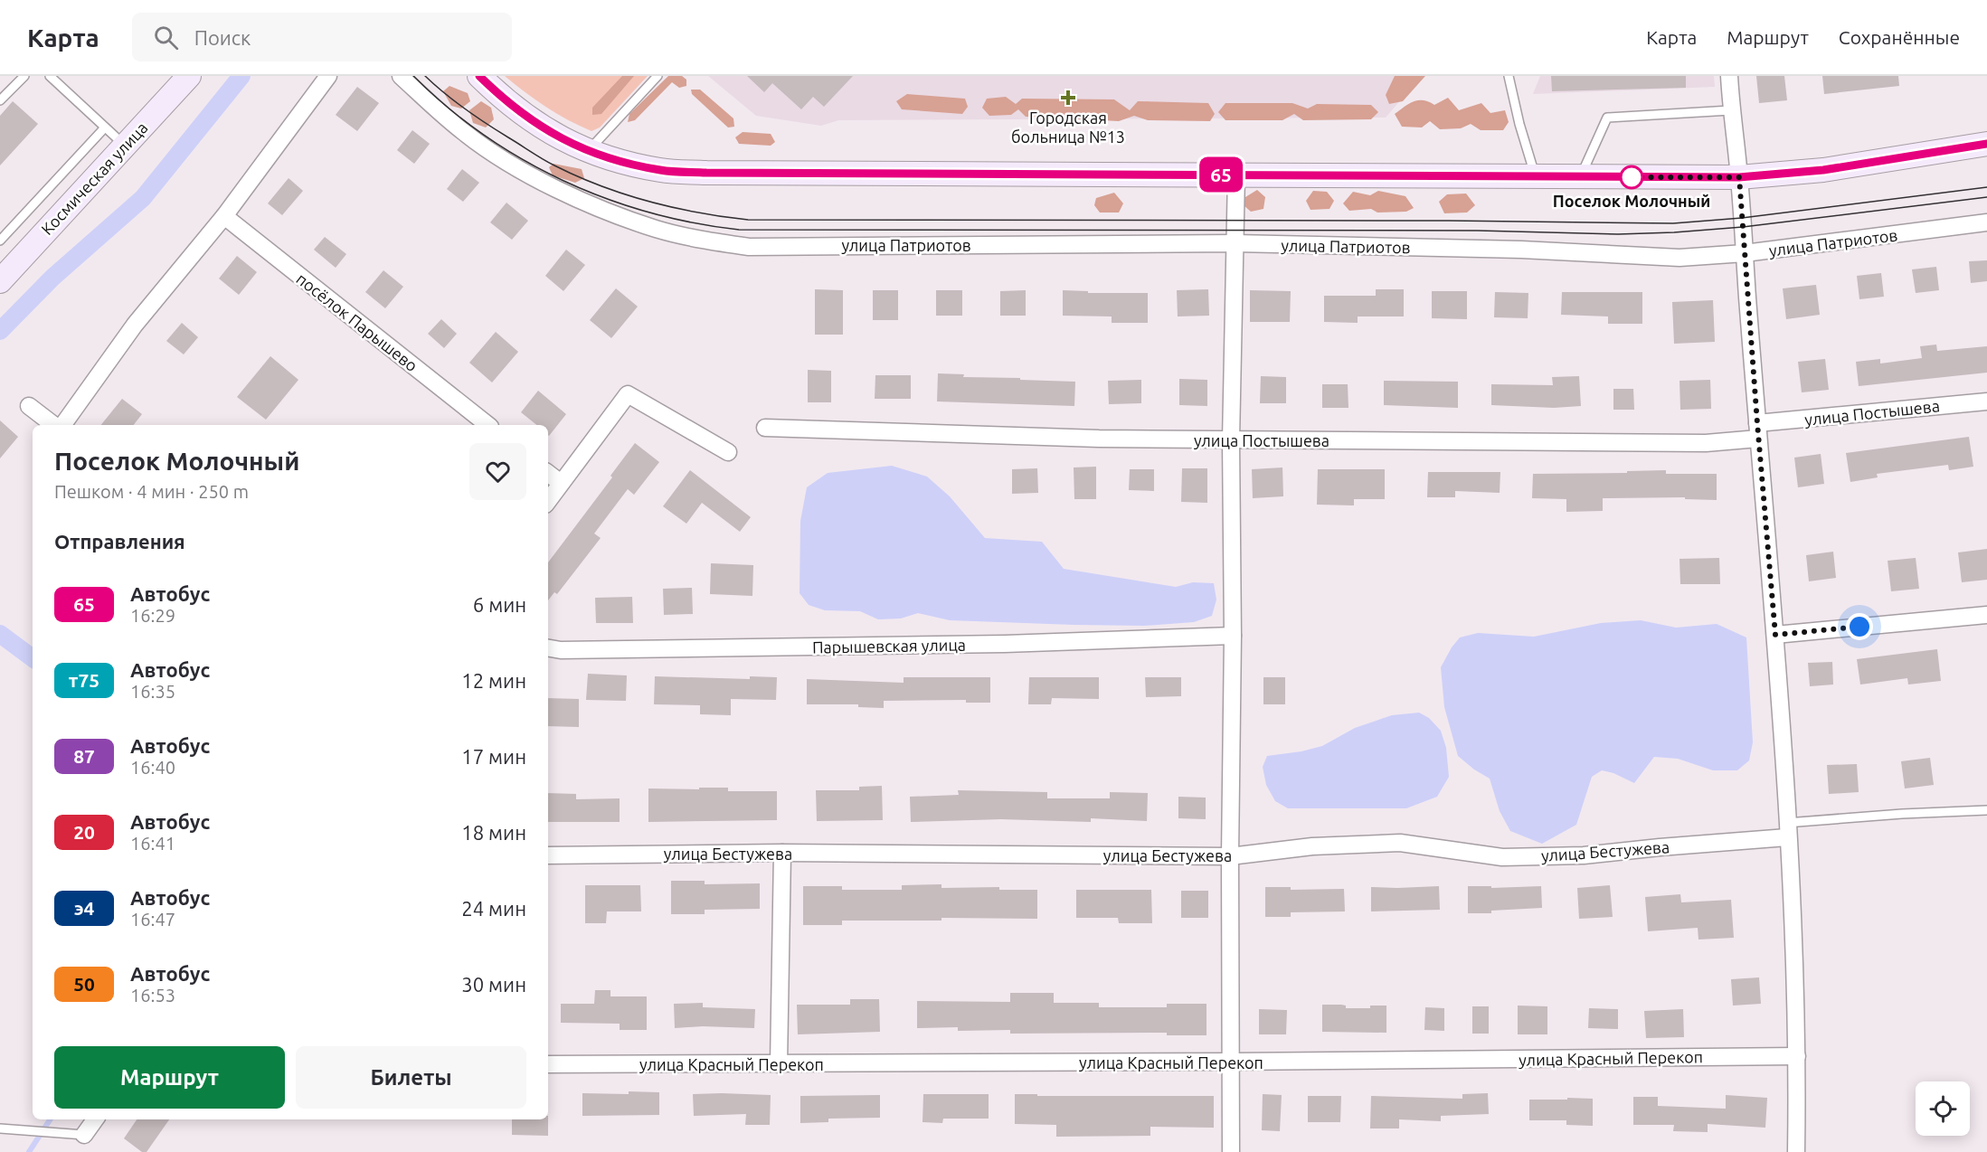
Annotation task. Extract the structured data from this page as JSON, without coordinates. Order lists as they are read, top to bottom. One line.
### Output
{"streets":{"main road":["Космическая улица"],"street":["улица Патриотов","посёлок Парышево","улица Постышева","Парышевская улица","улица Бестужева","улица Красный Перекоп"]},"places":{"health":["Городская больница №13"],"other":["Поселок Молочный"]},"lines":["bus line 65"],"page":{"header":"Карта","search":"Поиск","nav":["Карта","Маршрут","Сохранённые"],"on_map":"65","heading":[["Поселок Молочный","Пешком · 4 мин · 250 m"],"Отправления"],"list":[{"mark":"65","name":"Автобус","note":"16:29","value":"6 мин"},{"mark":"т75","name":"Автобус","note":"16:35","value":"12 мин"},{"mark":"87","name":"Автобус","note":"16:40","value":"17 мин"},{"mark":"20","name":"Автобус","note":"16:41","value":"18 мин"},{"mark":"э4","name":"Автобус","note":"16:47","value":"24 мин"},{"mark":"50","name":"Автобус","note":"16:53","value":"30 мин"}],"buttons":["Маршрут","Билеты"]}}
